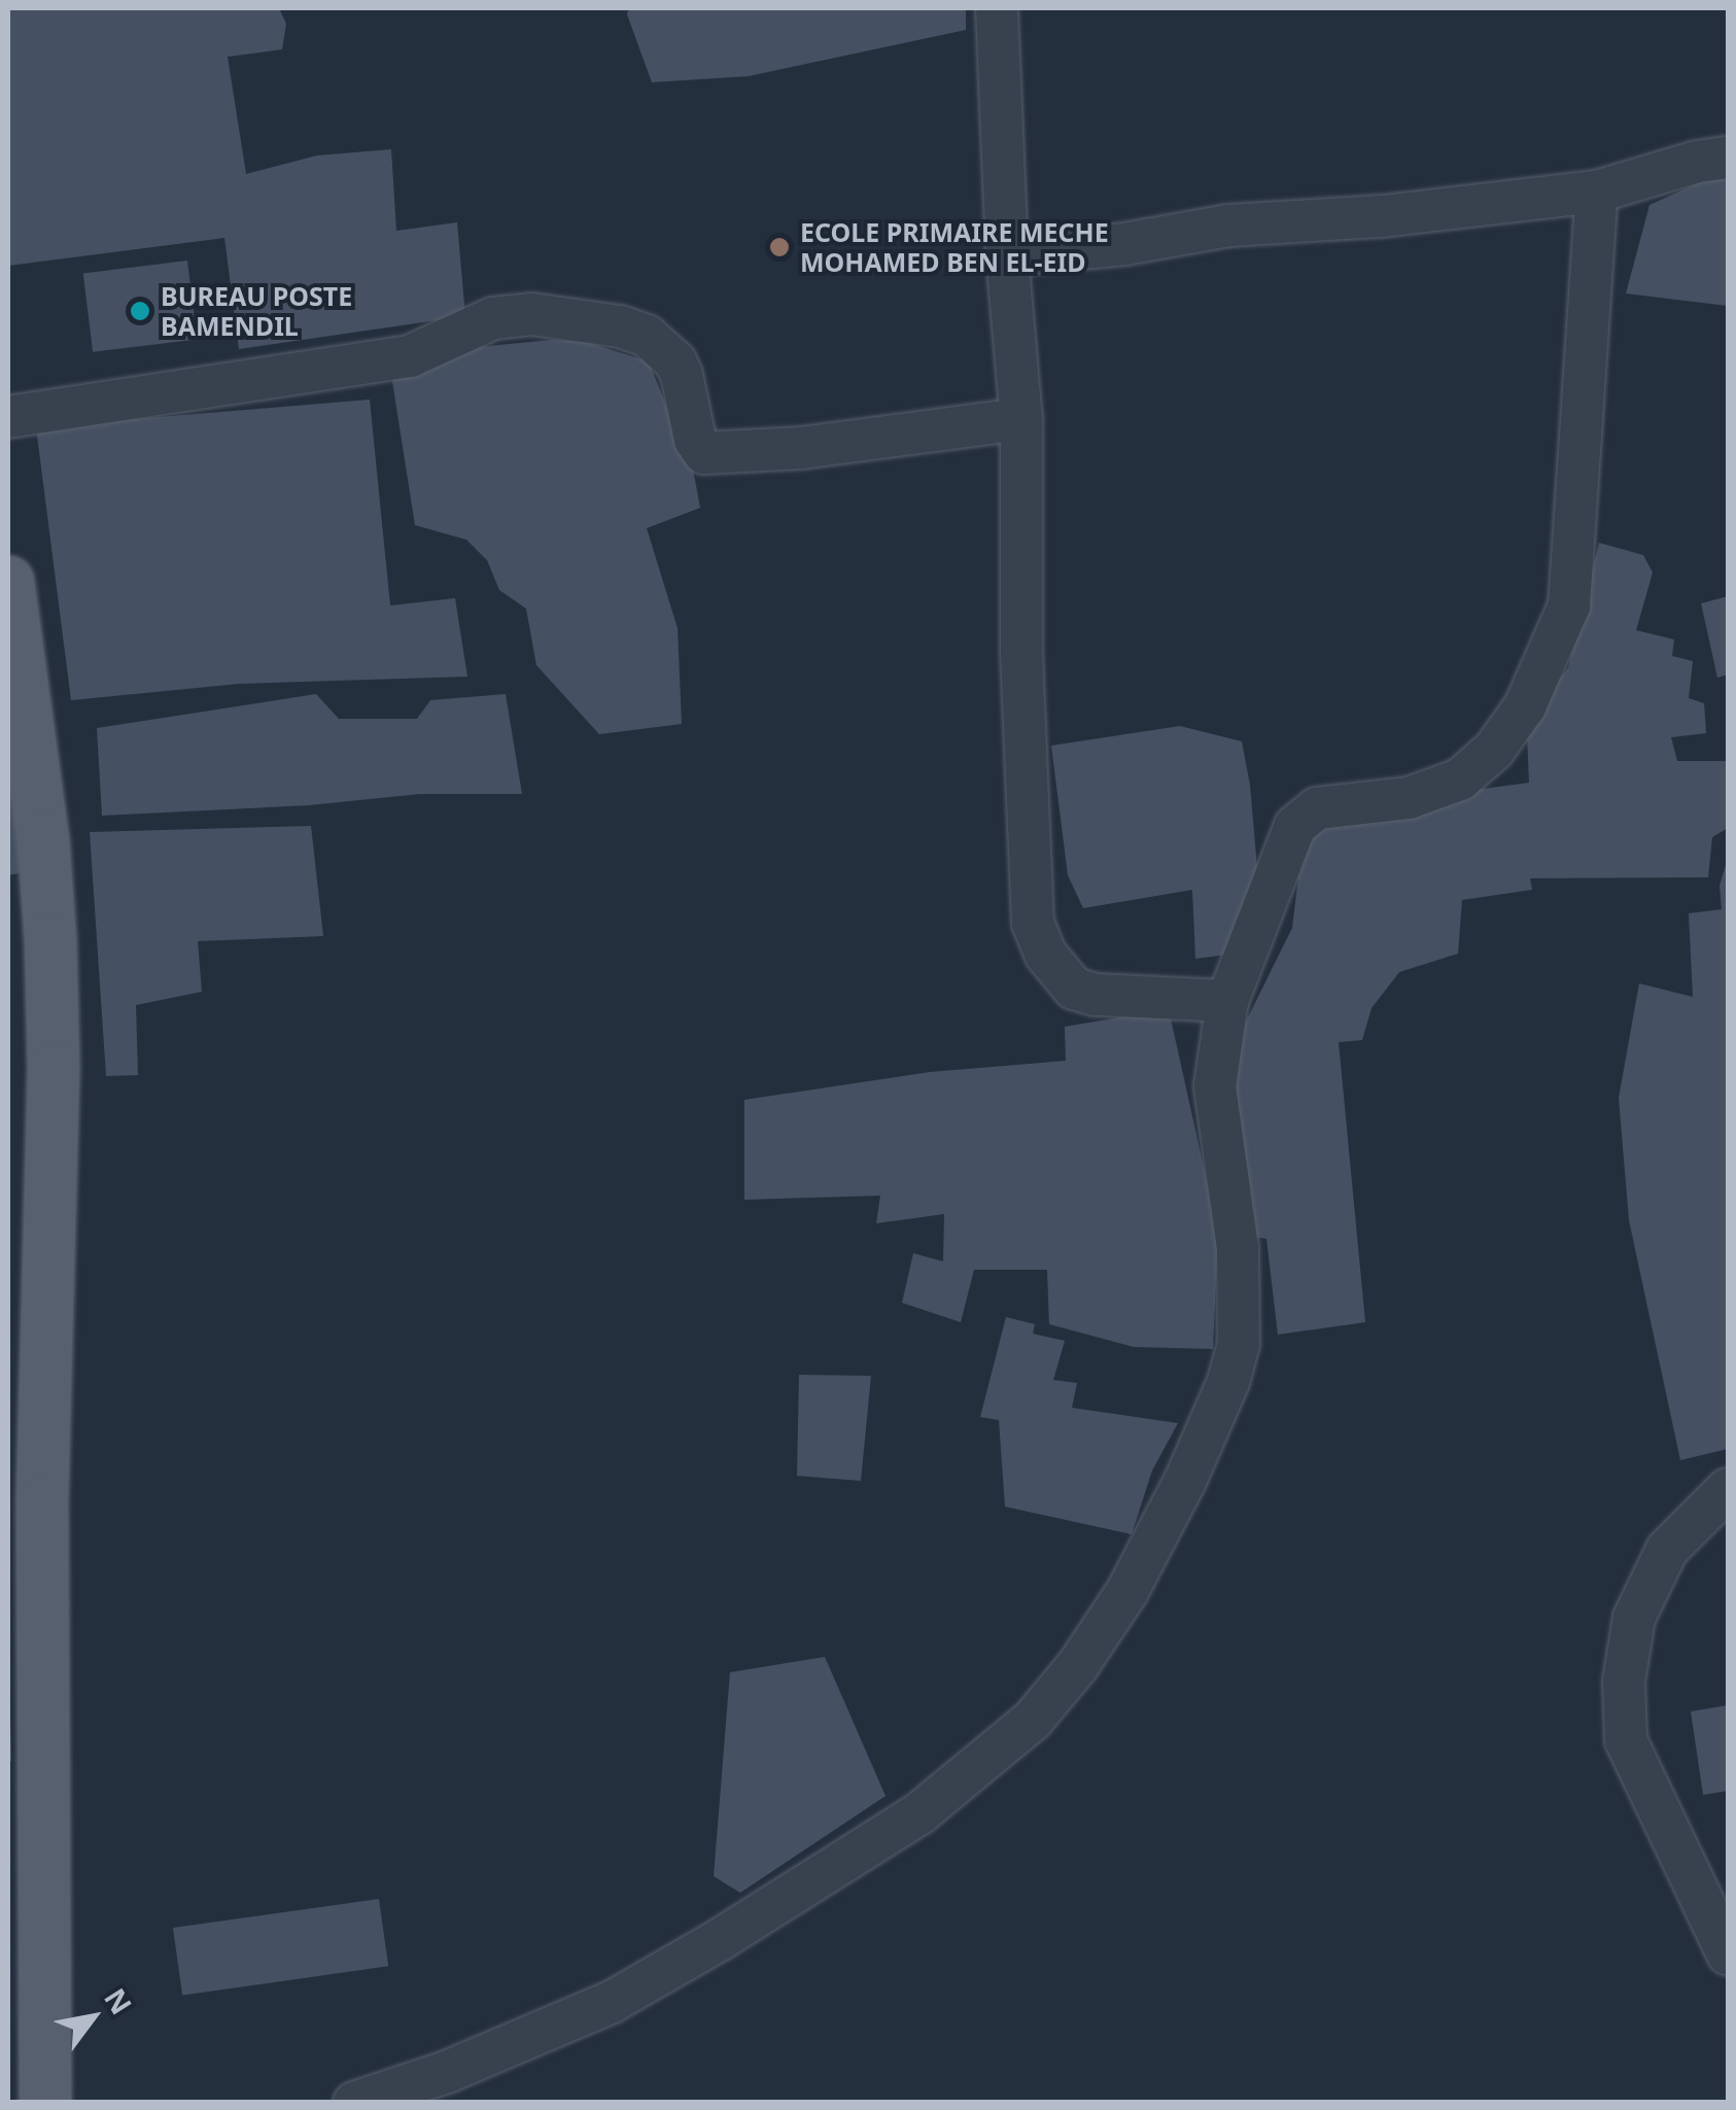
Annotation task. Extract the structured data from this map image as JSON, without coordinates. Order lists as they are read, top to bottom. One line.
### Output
{"places":["ECOLE PRIMAIRE MECHE MOHAMED BEN EL-EID","BUREAU POSTE BAMENDIL"],"north":"top right"}
